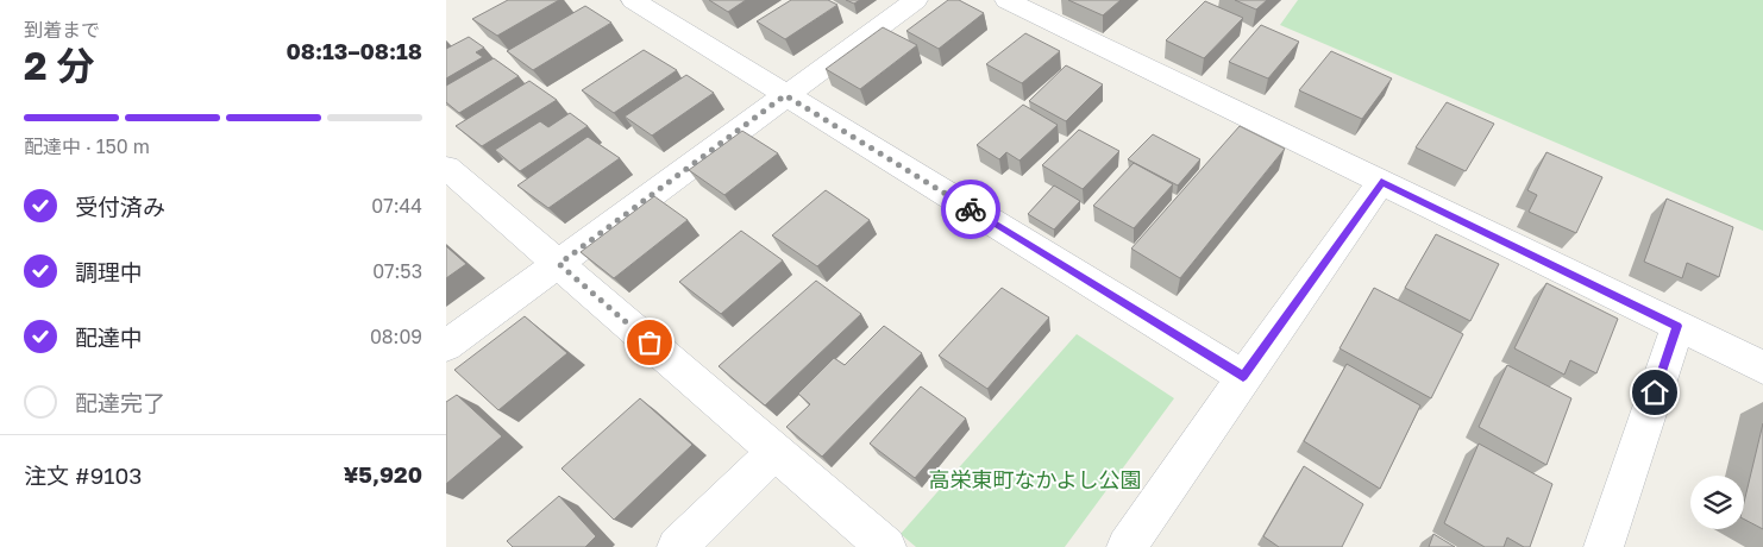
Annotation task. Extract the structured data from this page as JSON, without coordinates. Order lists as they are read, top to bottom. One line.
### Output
{"parks":["高栄東町なかよし公園"],"page":{"heading":["2 分","到着まで","08:13–08:18"],"panel":["注文 #9103","¥5,920"],"bar":"配達中 · 150 m","list":[["受付済み","07:44"],["調理中","07:53"],["配達中","08:09"],"配達完了"]}}
